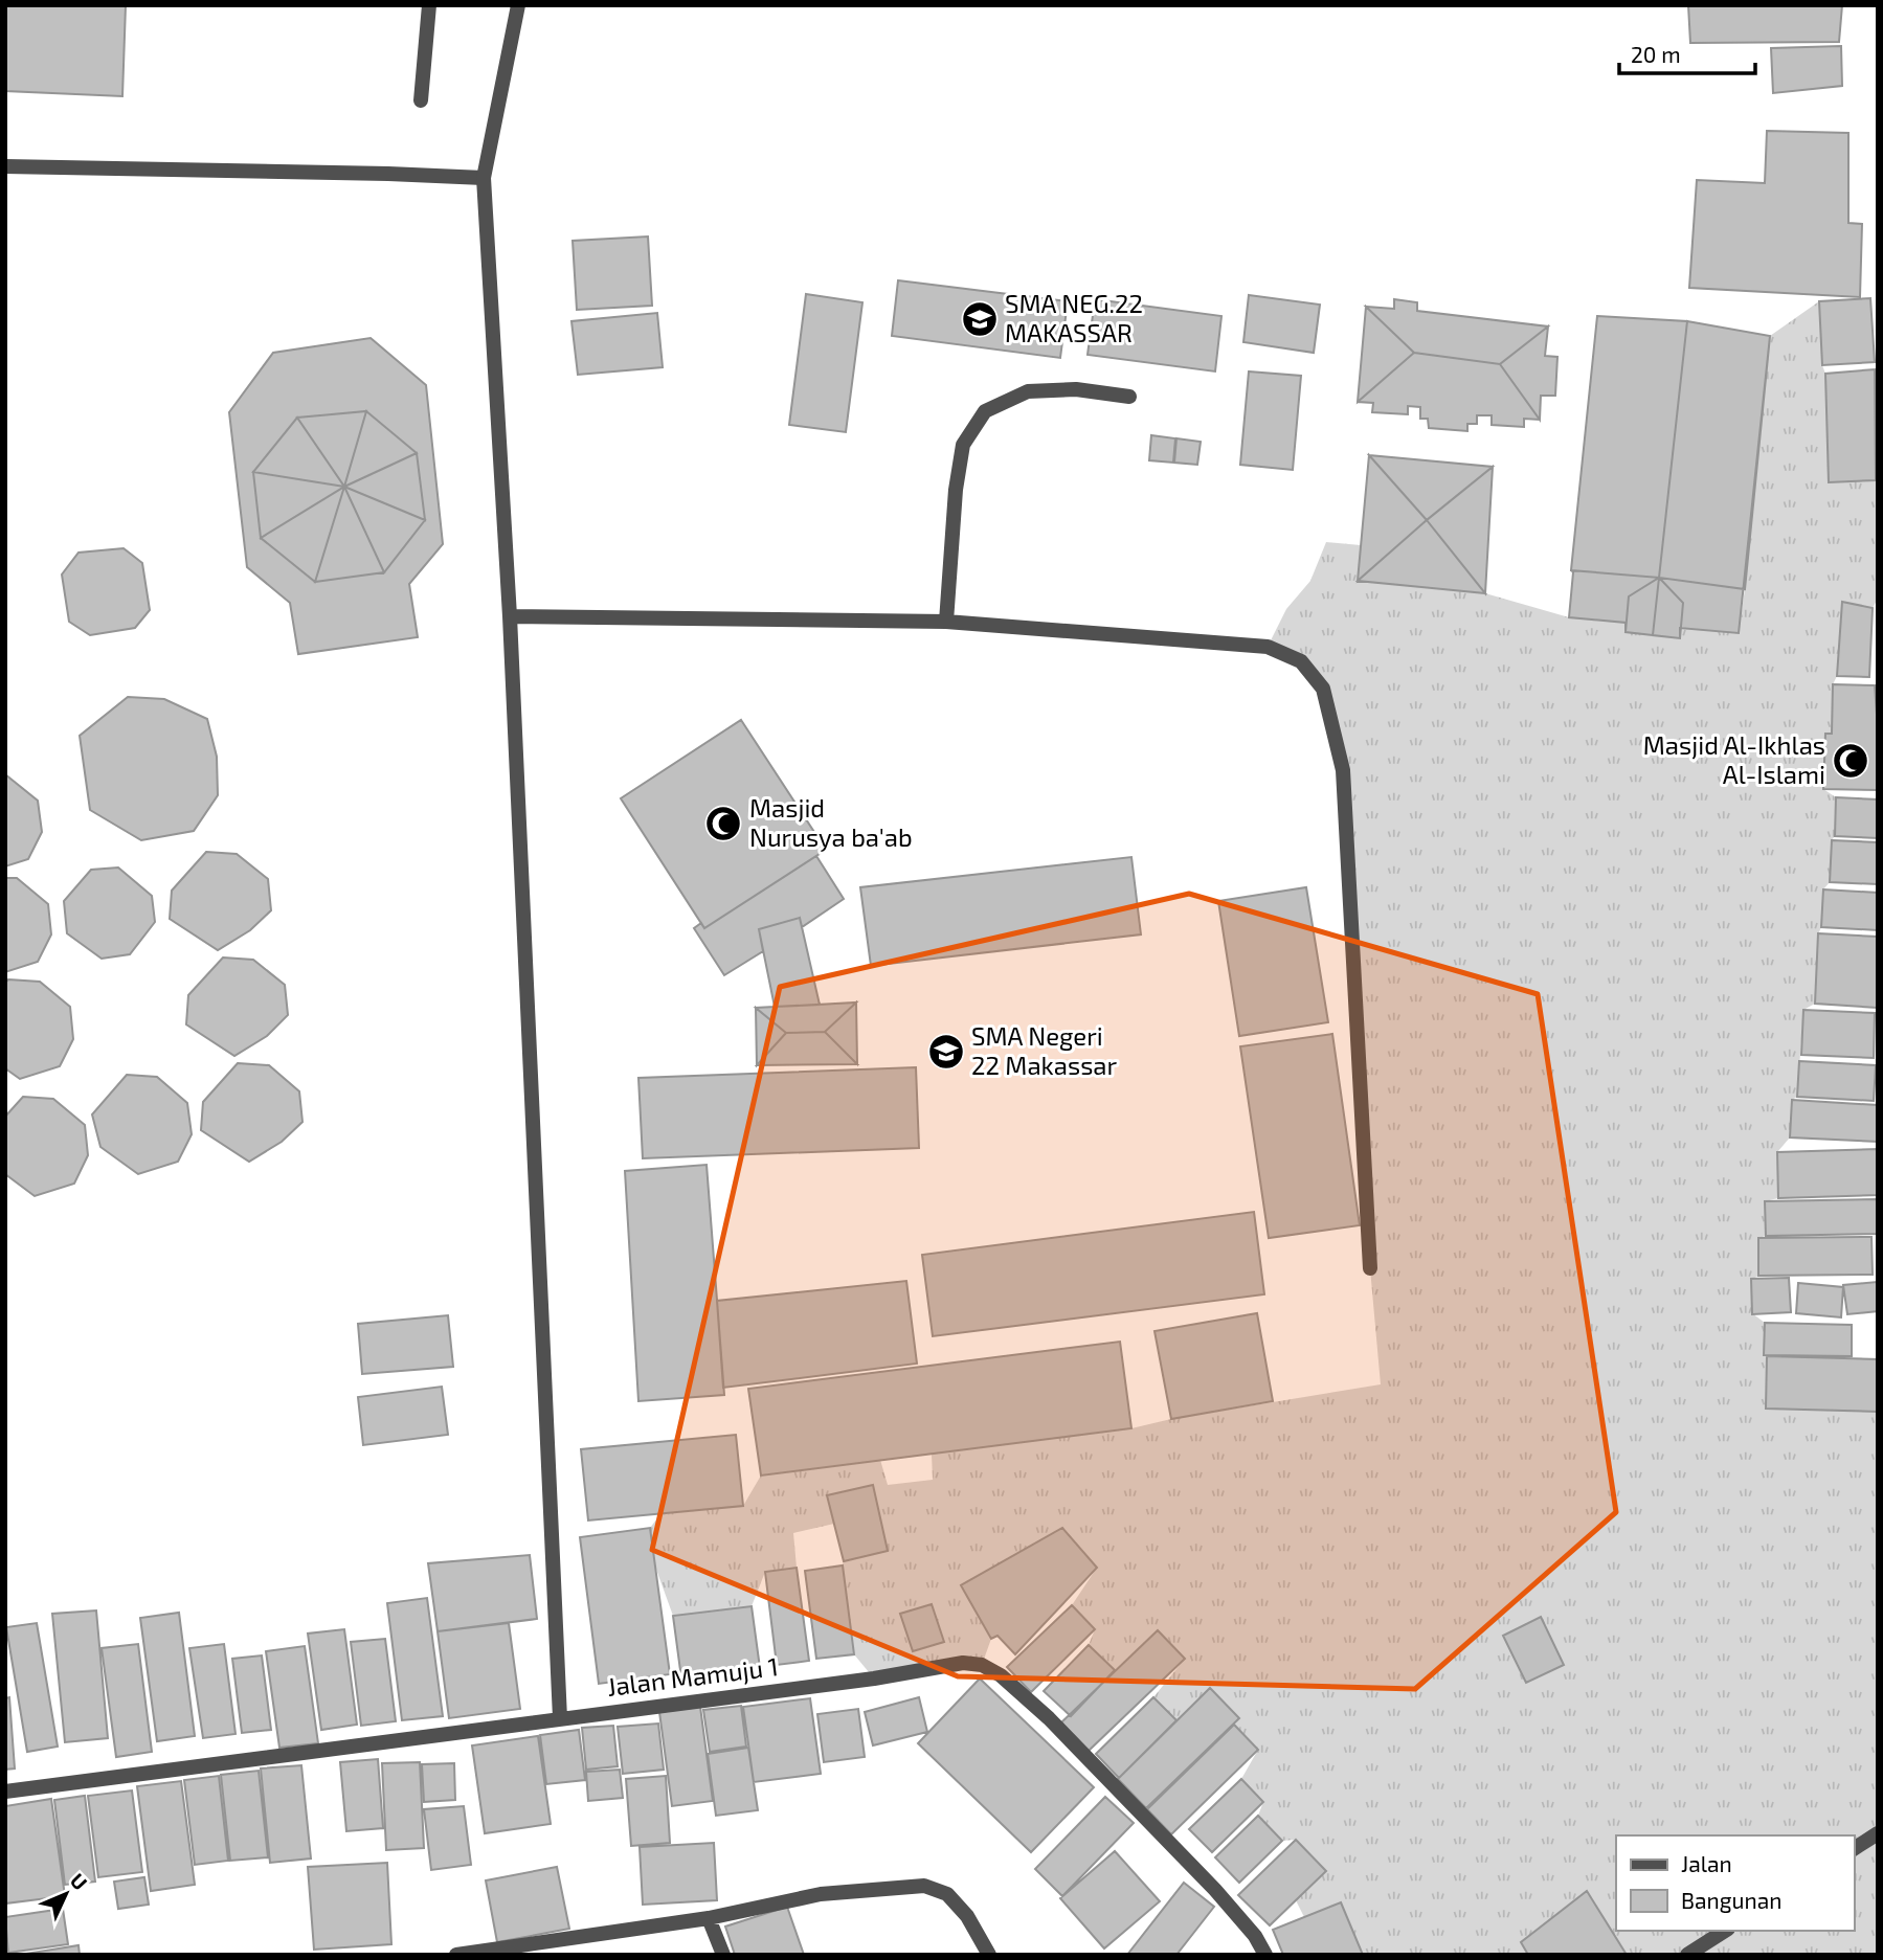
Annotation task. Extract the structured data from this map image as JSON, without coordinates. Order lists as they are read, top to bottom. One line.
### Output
{"streets":{"street":["Jalan Mamuju 1"]},"places":{"school or university":["SMA NEG.22 MAKASSAR","SMA Negeri 22 Makassar"],"mosque":["Masjid Al-Ikhlas Al-Islami","Masjid Nurusya ba'ab"]},"legend":["Jalan","Bangunan"],"scale_bar":"20 m","north":"top right"}
